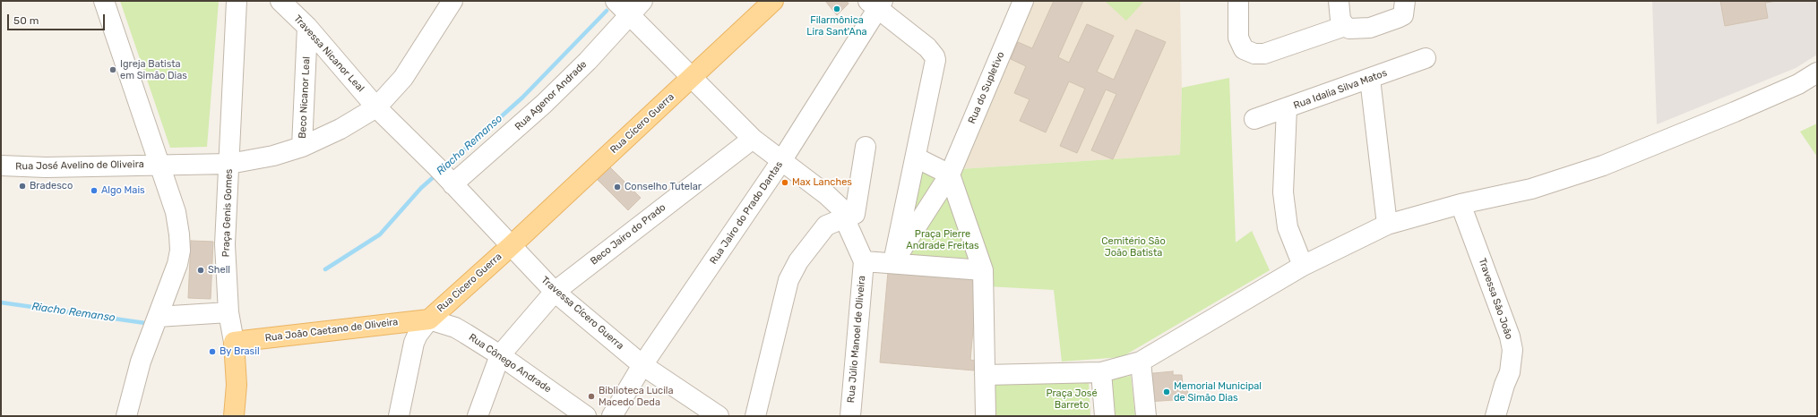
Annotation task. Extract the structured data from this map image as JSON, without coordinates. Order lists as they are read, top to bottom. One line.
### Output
{"streets":{"main road":["Rua Cícero Guerra","Rua Cicero Guerra","Rua João Caetano de Oliveira"],"street":["Travessa Nicanor Leal","Rua do Supletivo","Rua Idalia Silva Matos","Rua Agenor Andrade","Beco Nicanor Leal","Rua José Avelino de Oliveira","Praça Genis Gomes","Rua Jairo do Prado Dantas","Beco Jairo do Prado","Travessa São João","Travessa Cícero Guerra","Rua Júlio Manoel de Oliveira","Rua Cônego Andrade"]},"crossings":[["Travessa Nicanor Leal","Rua Agenor Andrade"],["Travessa Nicanor Leal","Beco Nicanor Leal"],["Travessa Nicanor Leal","Rua José Avelino de Oliveira"],["Travessa Nicanor Leal","Travessa Cícero Guerra"],["Rua Agenor Andrade","Travessa Cícero Guerra"],["Beco Nicanor Leal","Rua José Avelino de Oliveira"],["Rua Cícero Guerra","Rua Cicero Guerra"],["Rua Cícero Guerra","Travessa Cícero Guerra"],["Rua José Avelino de Oliveira","Praça Genis Gomes"],["Praça Genis Gomes","Rua João Caetano de Oliveira"],["Rua Jairo do Prado Dantas","Travessa Cícero Guerra"],["Beco Jairo do Prado","Travessa Cícero Guerra"],["Beco Jairo do Prado","Rua Cônego Andrade"],["Rua Cicero Guerra","Travessa Cícero Guerra"],["Rua Cicero Guerra","Rua João Caetano de Oliveira"],["Rua Cicero Guerra","Rua Cônego Andrade"],["Rua João Caetano de Oliveira","Rua Cônego Andrade"]],"water":["Riacho Remanso"],"parks":["Praça Pierre Andrade Freitas","Cemitério São João Batista","Praça José Barreto"],"places":["Filarmônica Lira Sant'Ana","Igreja Batista em Simão Dias","Max Lanches","Bradesco","Conselho Tutelar","Algo Mais","Shell","By Brasil","Memorial Municipal de Simão Dias","Biblioteca Lucila Macedo Deda"],"scale_bar":"50 m"}
